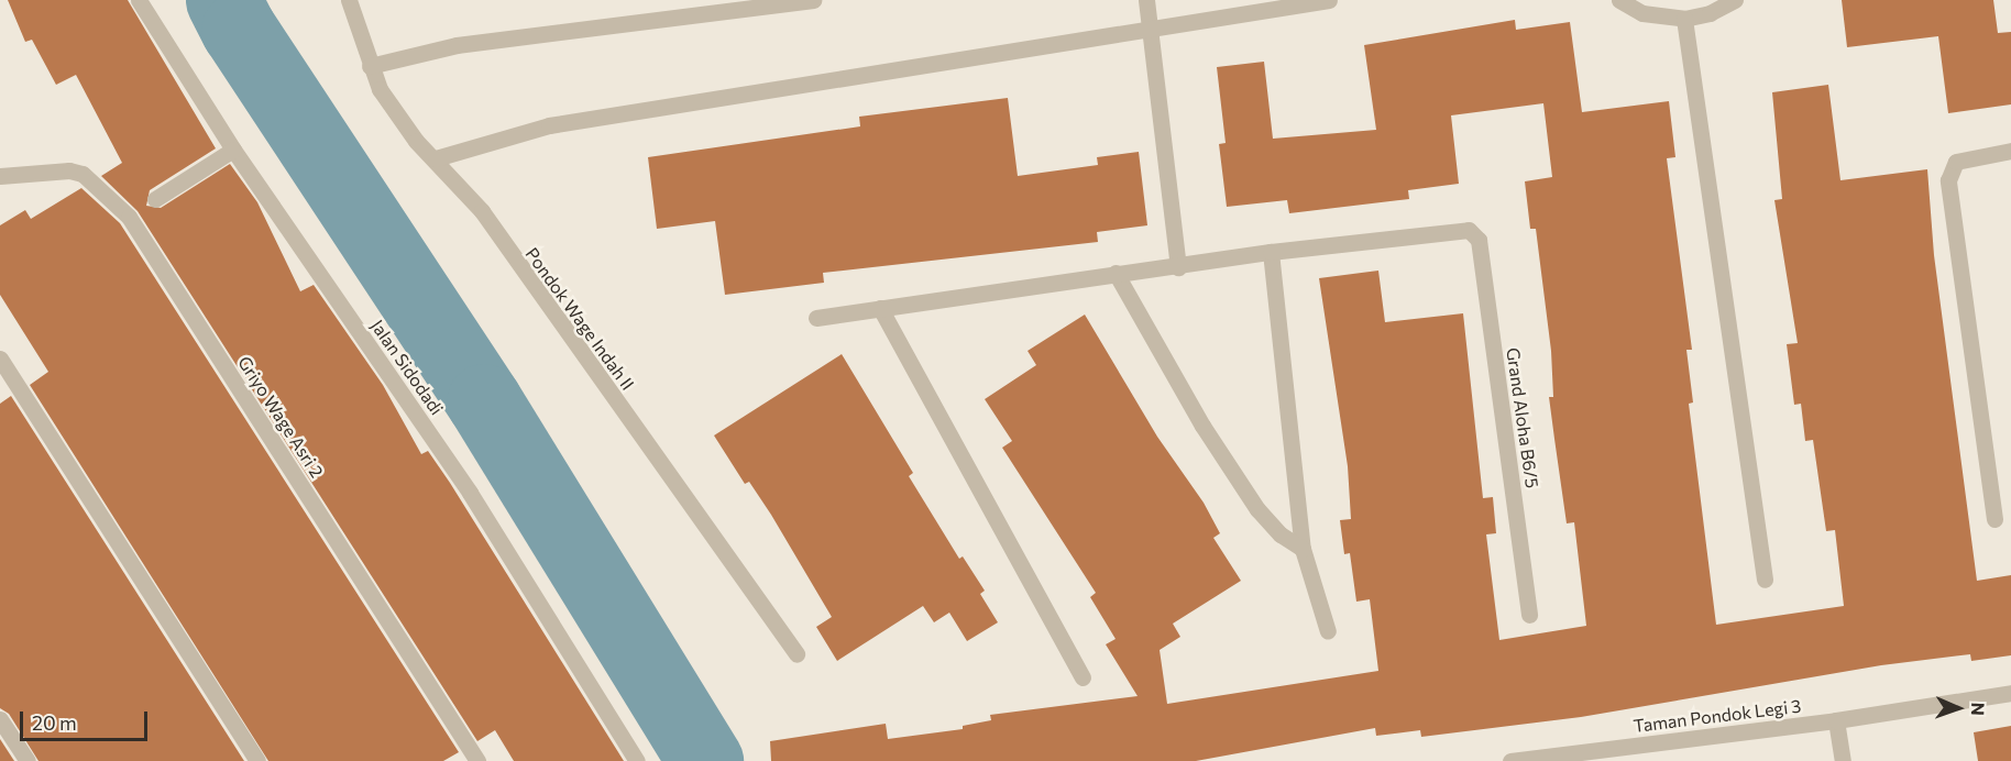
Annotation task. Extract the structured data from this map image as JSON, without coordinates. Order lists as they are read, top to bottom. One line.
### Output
{"streets":{"street":["Pondok Wage Indah II","Jalan Sidodadi","Griyo Wage Asri 2","Grand Aloha B6/5","Taman Pondok Legi 3"]},"scale_bar":"20 m","north":"right"}
